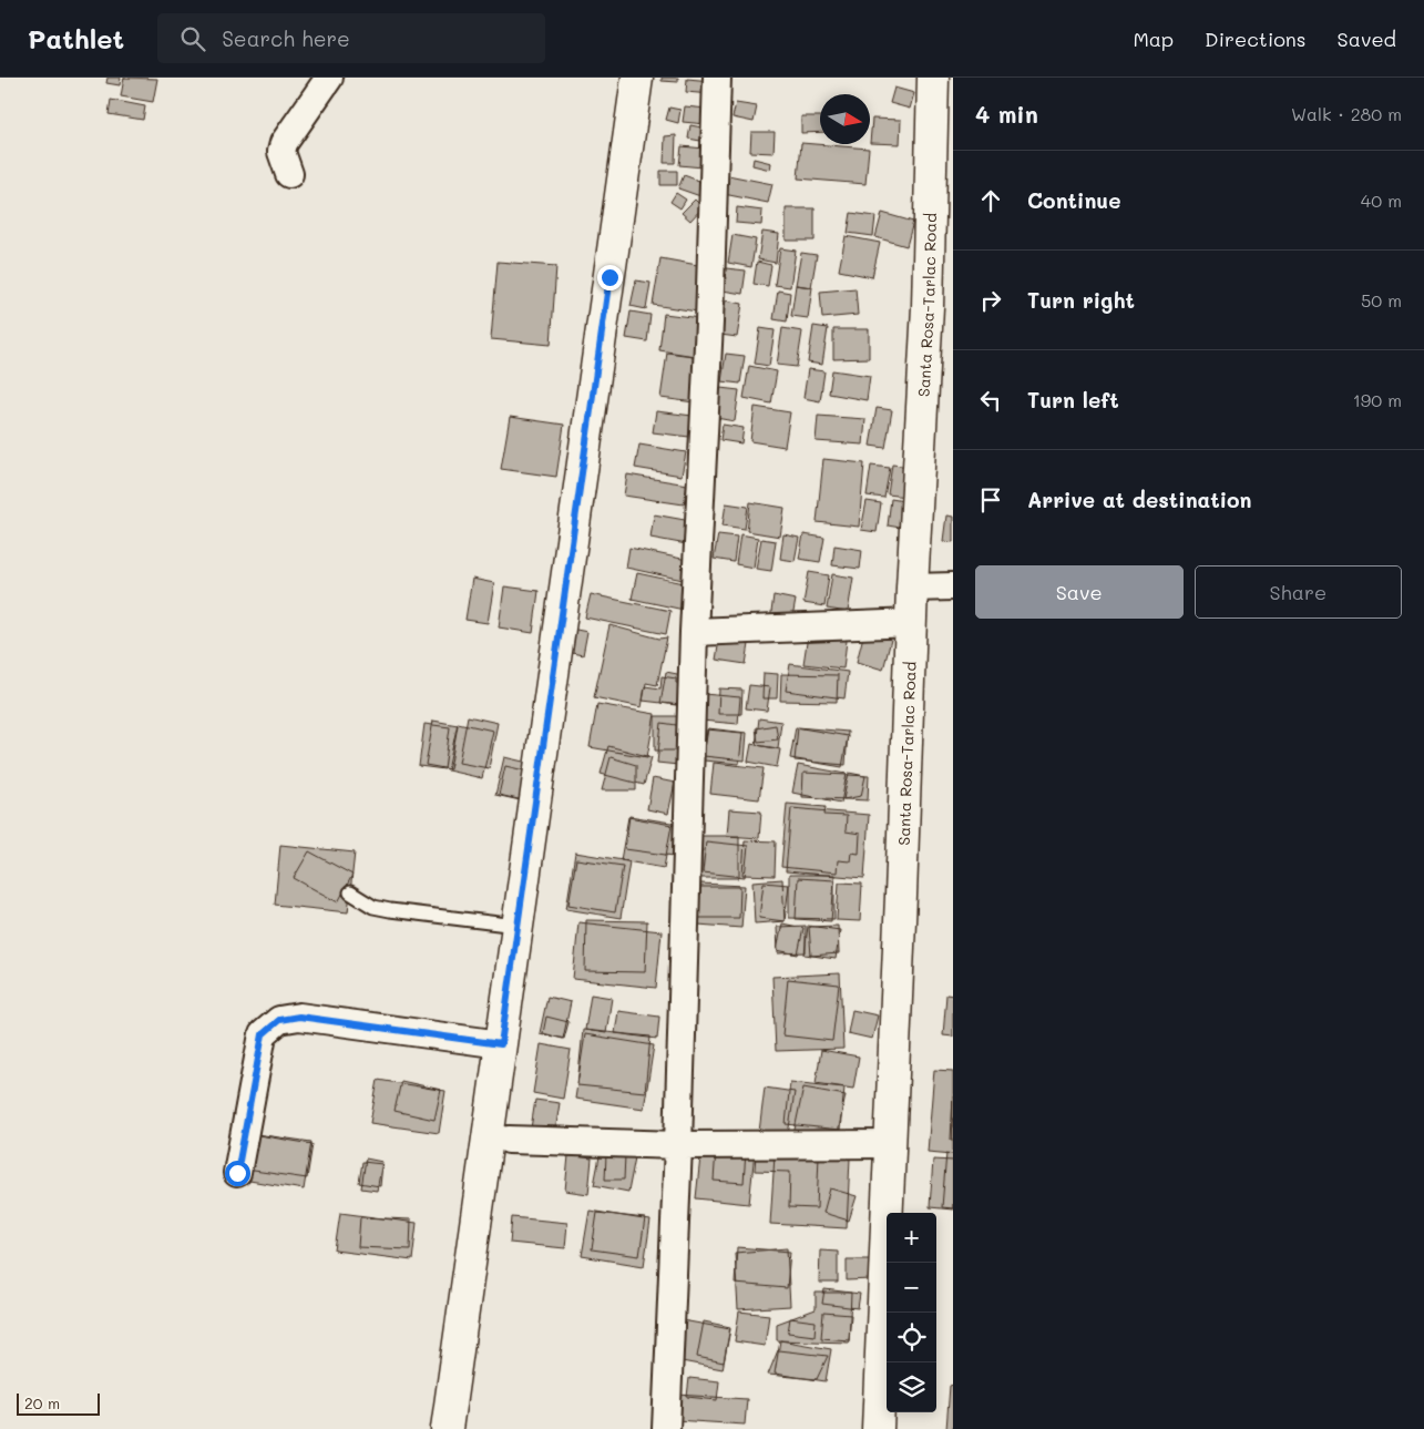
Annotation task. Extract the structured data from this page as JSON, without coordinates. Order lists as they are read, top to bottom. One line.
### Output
{"streets":{"main road":["Santa Rosa-Tarlac Road"]},"scale_bar":"20 m","north":"right","page":{"header":"Pathlet","search":"Search here","nav":["Map","Directions","Saved"],"heading":["4 min","Walk · 280 m"],"list":[["Continue","40 m"],["Turn right","50 m"],["Turn left","190 m"],"Arrive at destination"],"buttons":["Save","Share"],"map_buttons":["+","−"],"scale":"20 m"}}
